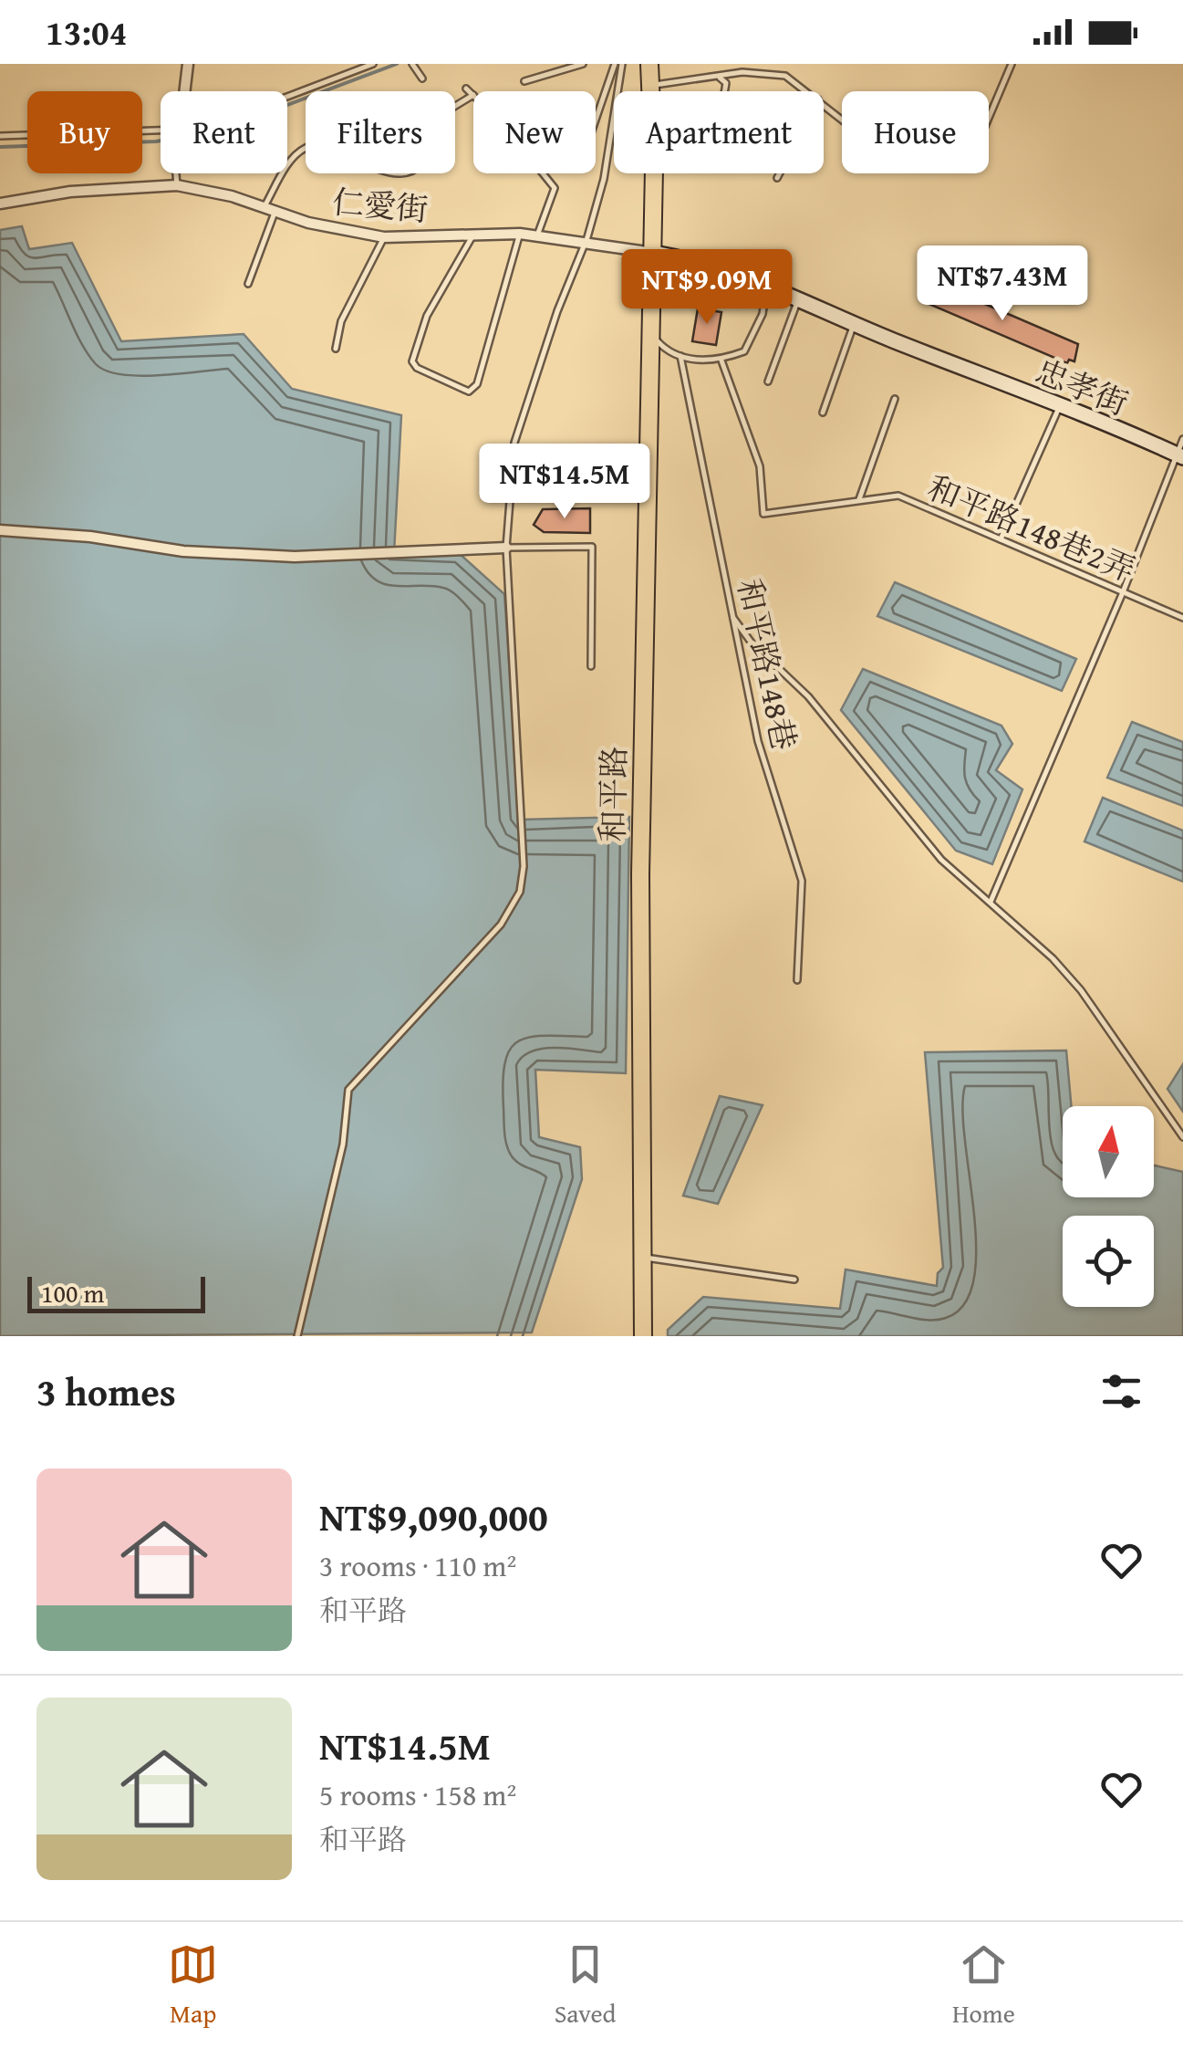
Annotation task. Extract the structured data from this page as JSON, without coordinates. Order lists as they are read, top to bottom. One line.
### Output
{"streets":{"main road":["和平路"],"street":["仁愛街","忠孝街"],"lane":["和平路148巷2弄","和平路148巷"]},"crossings":[["仁愛街","忠孝街"],["仁愛街","和平路"],["忠孝街","和平路"]],"scale_bar":"100 m","north":"top","page":{"status":"13:04","chip":["Buy","Rent","Filters","New","Apartment","House"],"price":["NT$7.43M","NT$9.09M","NT$14.5M"],"scale":"100 m","heading":"3 homes","list":[{"name":"NT$9,090,000","note":"3 rooms · 110 m² · 和平路"},{"name":"NT$14.5M","note":"5 rooms · 158 m² · 和平路"}],"tabs":["Map","Saved","Home"]}}
